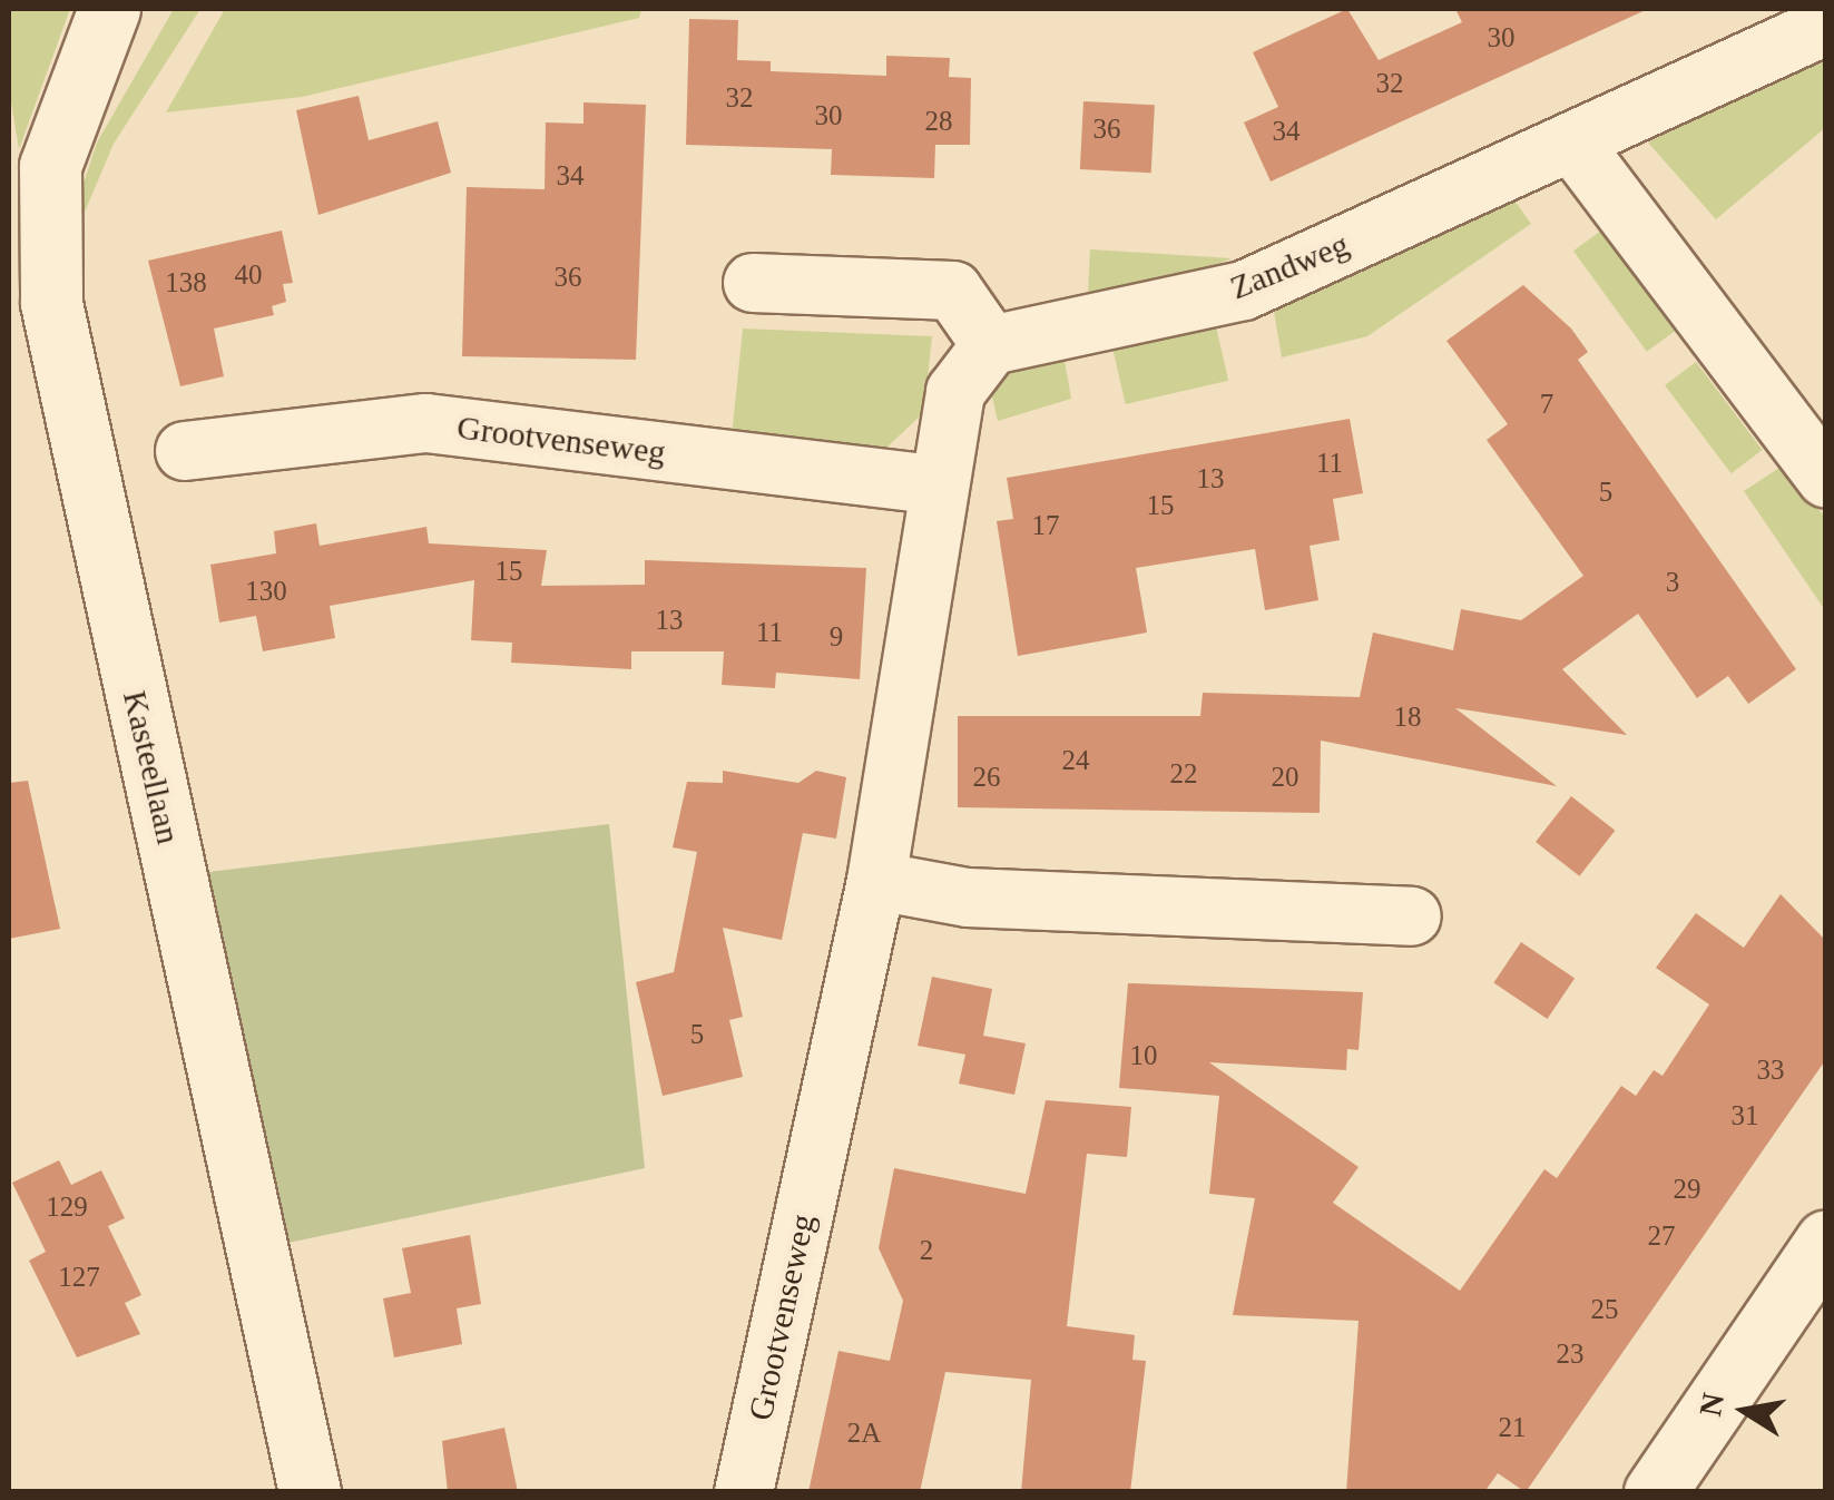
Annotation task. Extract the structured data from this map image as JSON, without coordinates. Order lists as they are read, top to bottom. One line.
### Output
{"streets":{"street":["Zandweg","Grootvenseweg","Kasteellaan"]},"crossings":[["Zandweg","Grootvenseweg"]],"house_numbers":["30","32","32","30","28","36","34","34","40","36","138","7","11","13","5","15","17","15","3","130","13","11","9","18","24","22","26","20","5","10","33","31","29","129","27","2","127","25","23","21","2A"],"north":"left"}
